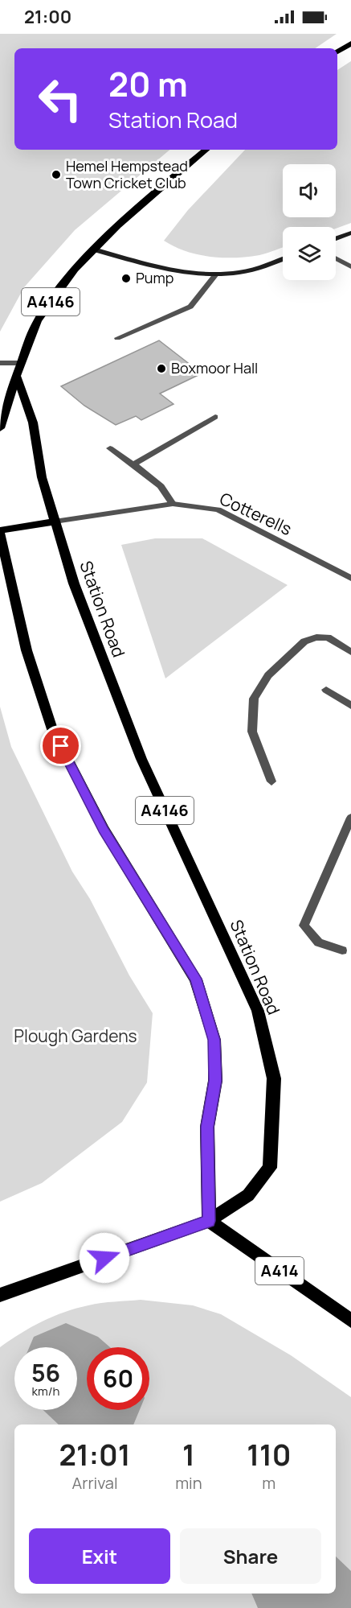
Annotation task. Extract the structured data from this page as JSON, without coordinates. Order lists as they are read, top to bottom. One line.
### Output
{"streets":{"main road":["A4146","Station Road","A414"],"street":["Cotterells"]},"crossings":[["A4146","Station Road"],["Cotterells","Station Road"],["Station Road","A414"]],"parks":["Plough Gardens"],"places":["Hemel Hempstead Town Cricket Club","Pump","Boxmoor Hall"],"page":{"status":"21:00","turn":["20 m","Station Road"],"speed":"56 km/h","limit":"60","eta":["21:01","Arrival","1","min","110","m"],"buttons":["Exit","Share"]}}
